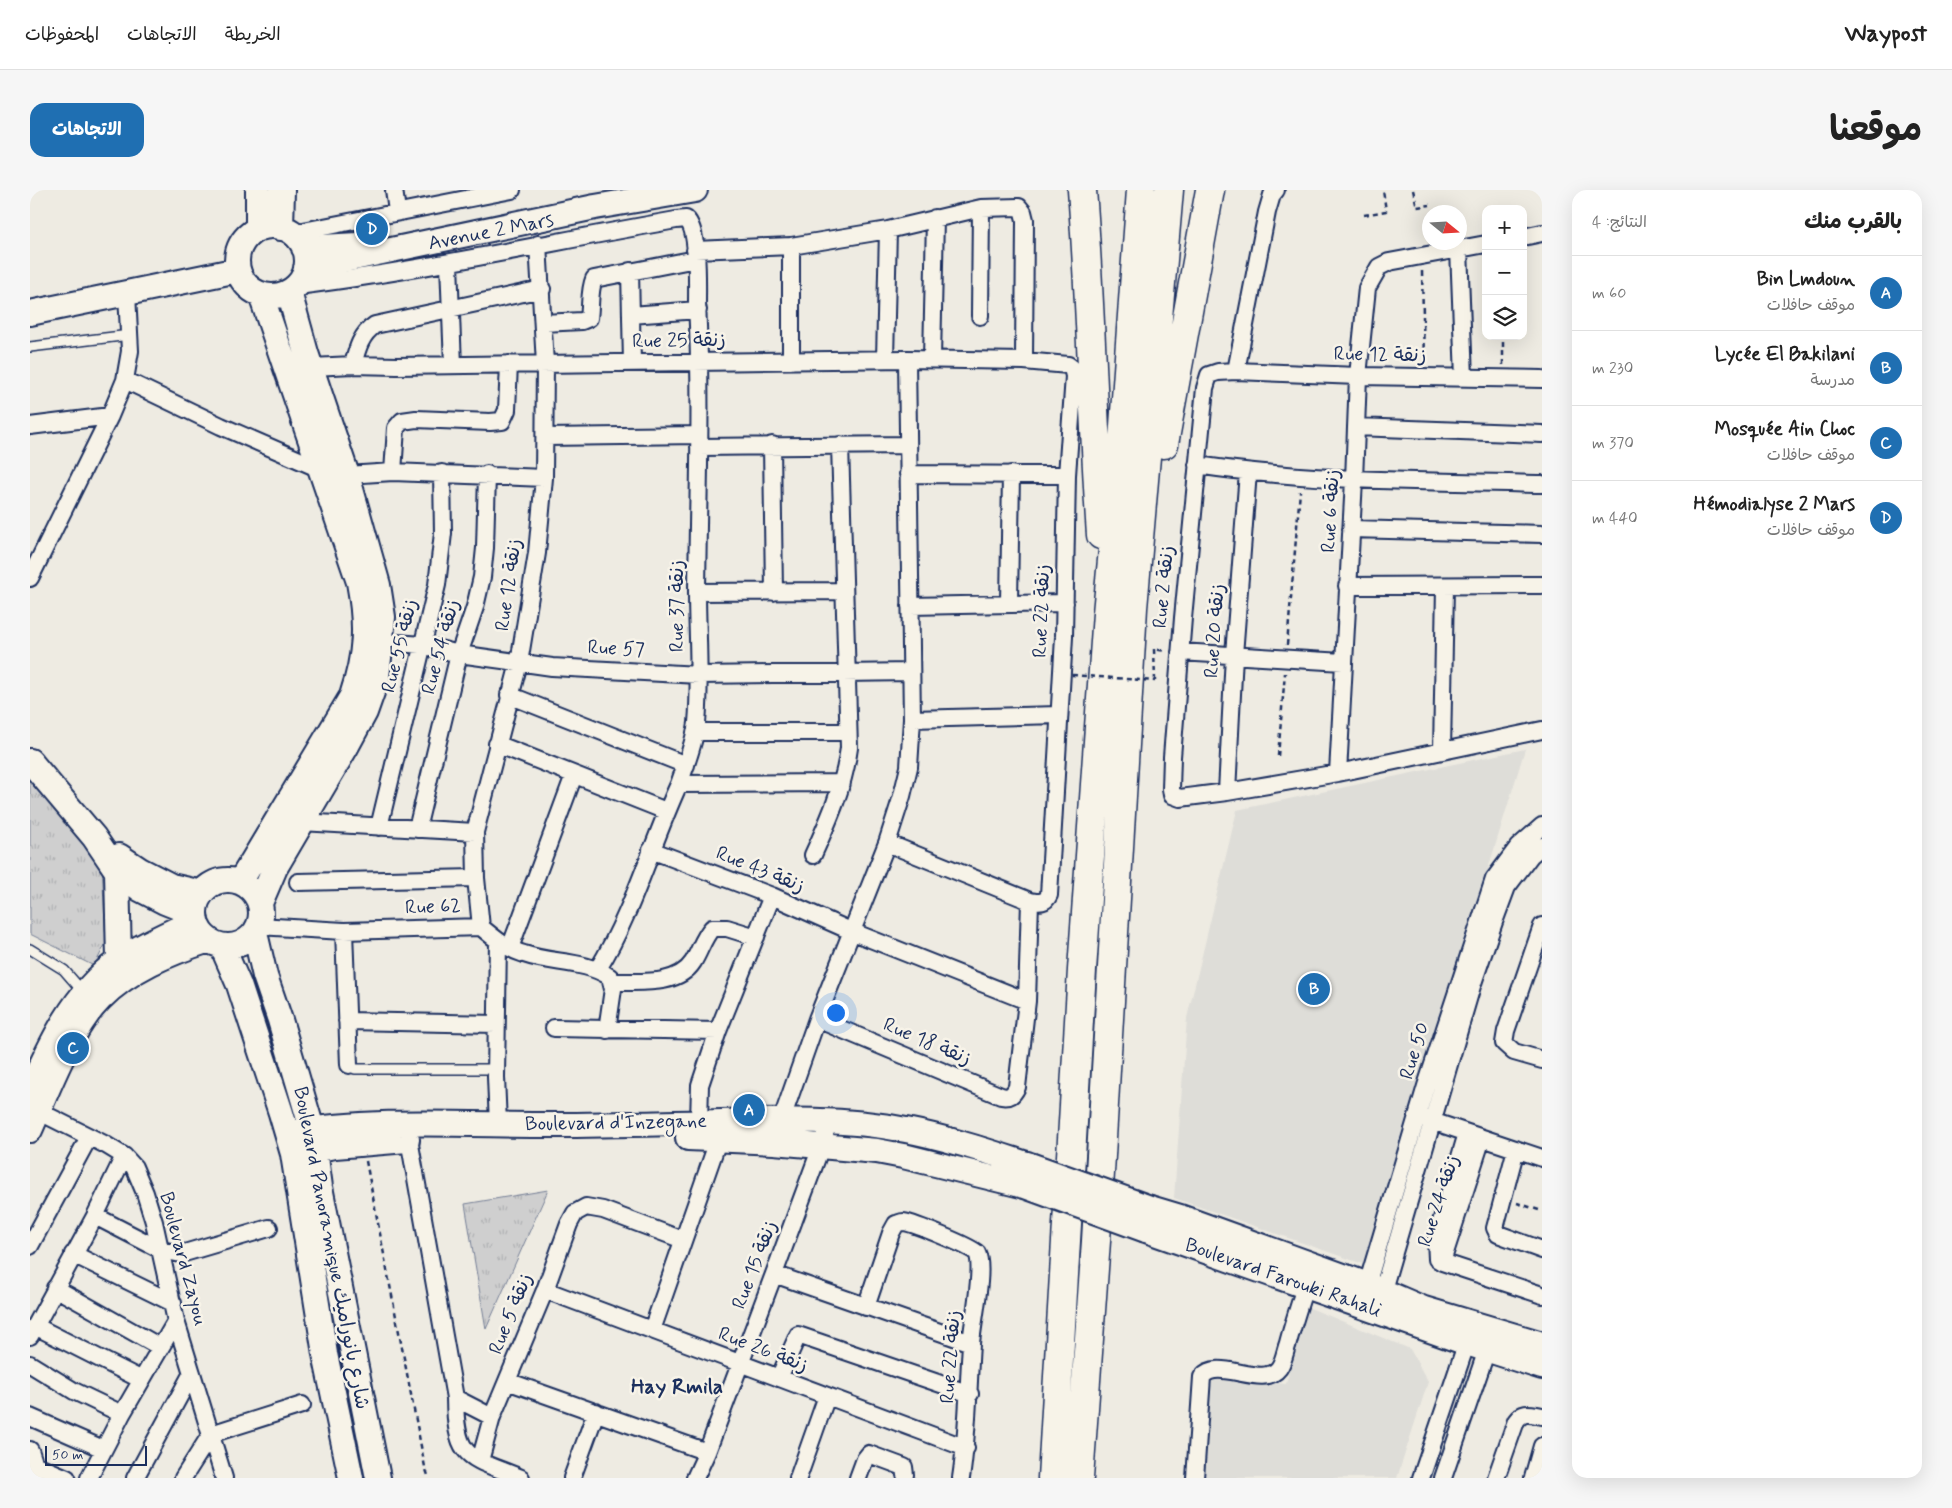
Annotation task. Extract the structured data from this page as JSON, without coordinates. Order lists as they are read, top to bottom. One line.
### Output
{"streets":{"main road":["Boulevard d'Inzegane","Boulevard Panoramique شارع بانوراميك","Boulevard Farouki Rahali"],"street":["Avenue 2 Mars","Rue 25 زنقة","Rue 12 زنقة","Rue 6 زنقة","Rue 2 زنقة","Rue 37 زنقة","Rue 22 زنقة","Rue 20 زنقة","Rue 55 زنقة","Rue 54 زنقة","Rue 57","Rue 43 زنقة","Rue 62","Rue 18 زنقة","Rue 50","Rue 24 زنقة","Boulevard Zayou","Rue 15 زنقة","Rue 5 زنقة","Rue 26 زنقة"]},"crossings":[["Avenue 2 Mars","Rue 12 زنقة"],["Avenue 2 Mars","Rue 37 زنقة"],["Rue 25 زنقة","Rue 12 زنقة"],["Rue 25 زنقة","Rue 37 زنقة"],["Rue 25 زنقة","Rue 22 زنقة"],["Rue 12 زنقة","Rue 6 زنقة"],["Rue 12 زنقة","Rue 2 زنقة"],["Rue 12 زنقة","Rue 57"],["Rue 12 زنقة","Rue 62"],["Rue 2 زنقة","Rue 20 زنقة"],["Rue 37 زنقة","Rue 57"],["Rue 37 زنقة","Rue 43 زنقة"],["Rue 37 زنقة","Rue 62"],["Rue 22 زنقة","Rue 26 زنقة"],["Rue 55 زنقة","Rue 57"],["Rue 54 زنقة","Rue 57"],["Rue 43 زنقة","Rue 18 زنقة"],["Rue 62","Boulevard Panoramique شارع بانوراميك"],["Rue 50","Boulevard Farouki Rahali"],["Boulevard d'Inzegane","Boulevard Panoramique شارع بانوراميك"],["Boulevard d'Inzegane","Rue 15 زنقة"],["Boulevard d'Inzegane","Boulevard Farouki Rahali"],["Rue 15 زنقة","Rue 26 زنقة"],["Rue 5 زنقة","Rue 26 زنقة"]],"districts":["Hay Rmila"],"scale_bar":"50 m","north":"right","page":{"header":"Waypost","nav":["الخريطة","الاتجاهات","المحفوظات"],"title":"موقعنا","buttons":"الاتجاهات","heading":["بالقرب منك","النتائج: 4"],"map_buttons":["+","−"],"pins":["D","B","C","A"],"list":[{"mark":"A","name":"Bin Lmdoun","note":"موقف حافلات","value":"60 m"},{"mark":"B","name":"Lycée El Bakilani","note":"مدرسة","value":"230 m"},{"mark":"C","name":"Mosquée Ain Choc","note":"موقف حافلات","value":"370 m"},{"mark":"D","name":"Hémodialyse 2 Mars","note":"موقف حافلات","value":"440 m"}],"scale":"50 m"}}
